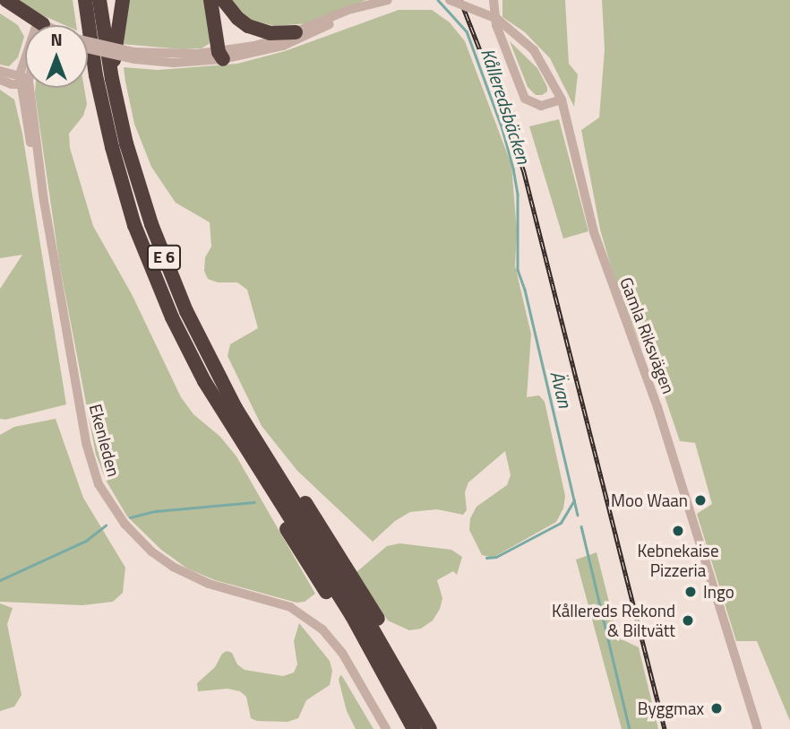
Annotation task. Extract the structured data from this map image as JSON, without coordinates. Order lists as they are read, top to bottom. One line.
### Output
{"streets":{"highway":["E 6"],"street":["Gamla Riksvägen","Ekenleden"]},"water":["Kålleredsbäcken","Ävan"],"places":["Moo Waan","Kebnekaise Pizzeria","Ingo","Kållereds Rekond & Biltvätt","Byggmax"],"north":"top"}
